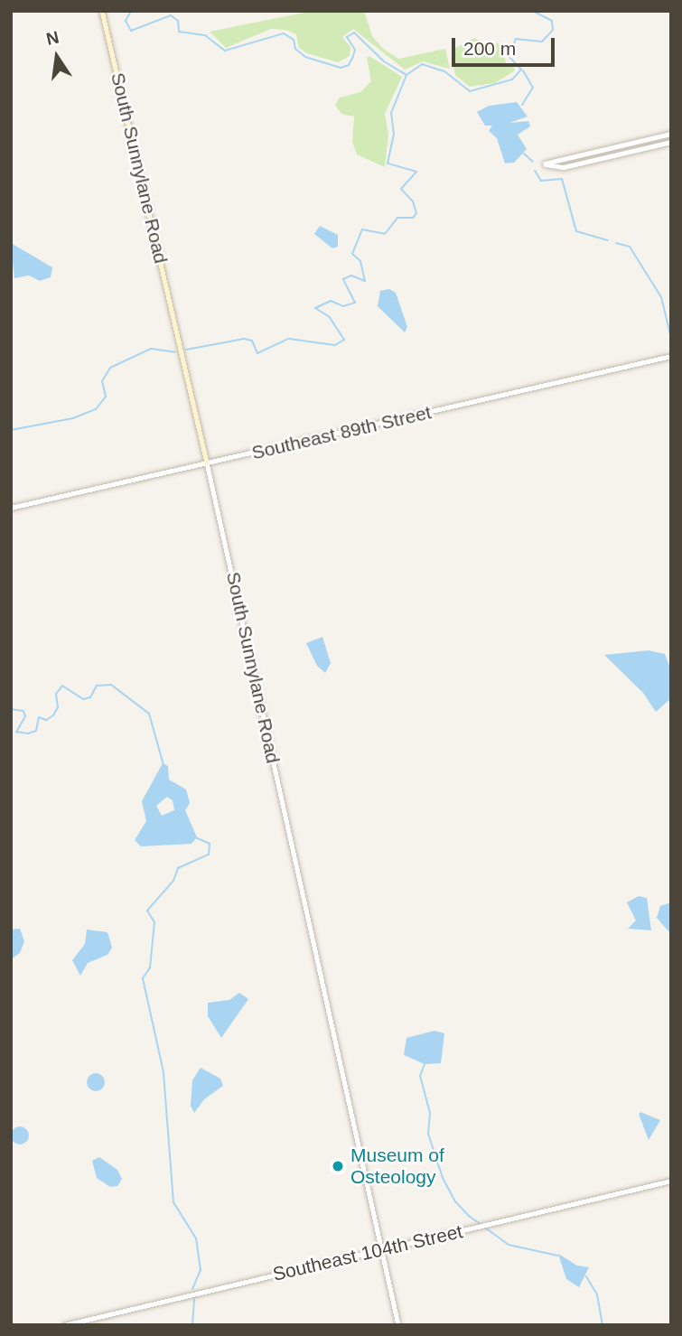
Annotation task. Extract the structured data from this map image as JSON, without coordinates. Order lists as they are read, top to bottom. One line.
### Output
{"streets":{"main road":["South Sunnylane Road"],"street":["Southeast 89th Street","Southeast 104th Street"]},"crossings":[["South Sunnylane Road","Southeast 89th Street"],["South Sunnylane Road","Southeast 104th Street"]],"places":["Museum of Osteology"],"scale_bar":"200 m","north":"top"}
